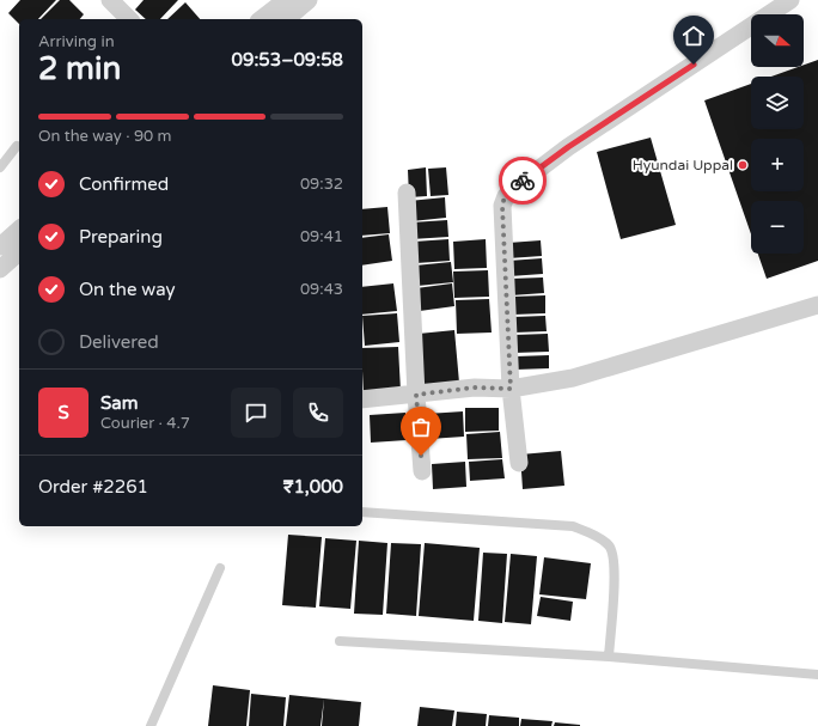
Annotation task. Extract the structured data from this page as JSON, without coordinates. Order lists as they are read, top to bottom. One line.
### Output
{"places":["Hyundai Uppal"],"north":"right","page":{"map_buttons":["+","−"],"heading":["2 min","Arriving in","09:53–09:58"],"panel":["Sam","Courier · 4.7","Order #2261","₹1,000"],"bar":"On the way · 90 m","list":[["Confirmed","09:32"],["Preparing","09:41"],["On the way","09:43"],"Delivered"],"round":"S"}}
